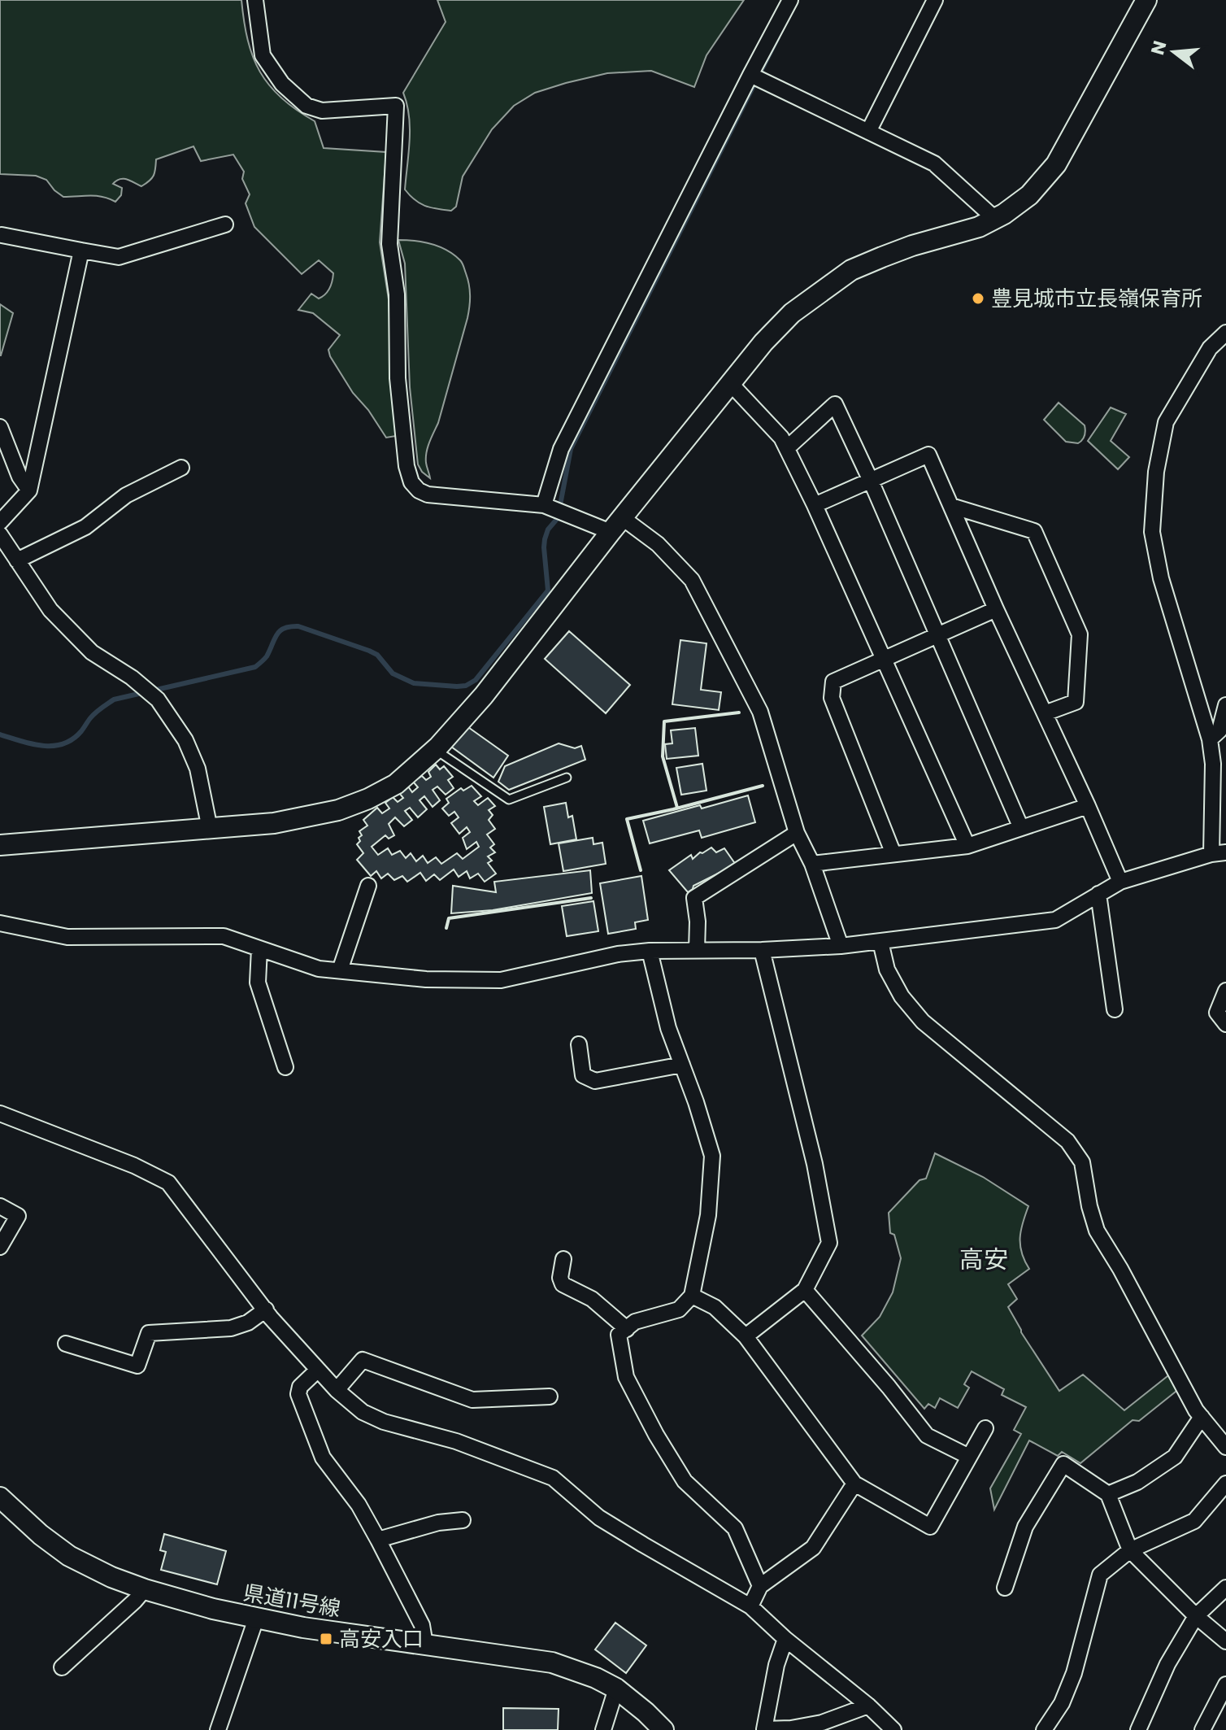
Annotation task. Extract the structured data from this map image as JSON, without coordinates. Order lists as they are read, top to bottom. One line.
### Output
{"streets":{"street":["県道11号線"]},"districts":["高安"],"places":{"other":["豊見城市立長嶺保育所"],"transit":["高安入口"]},"north":"left"}
